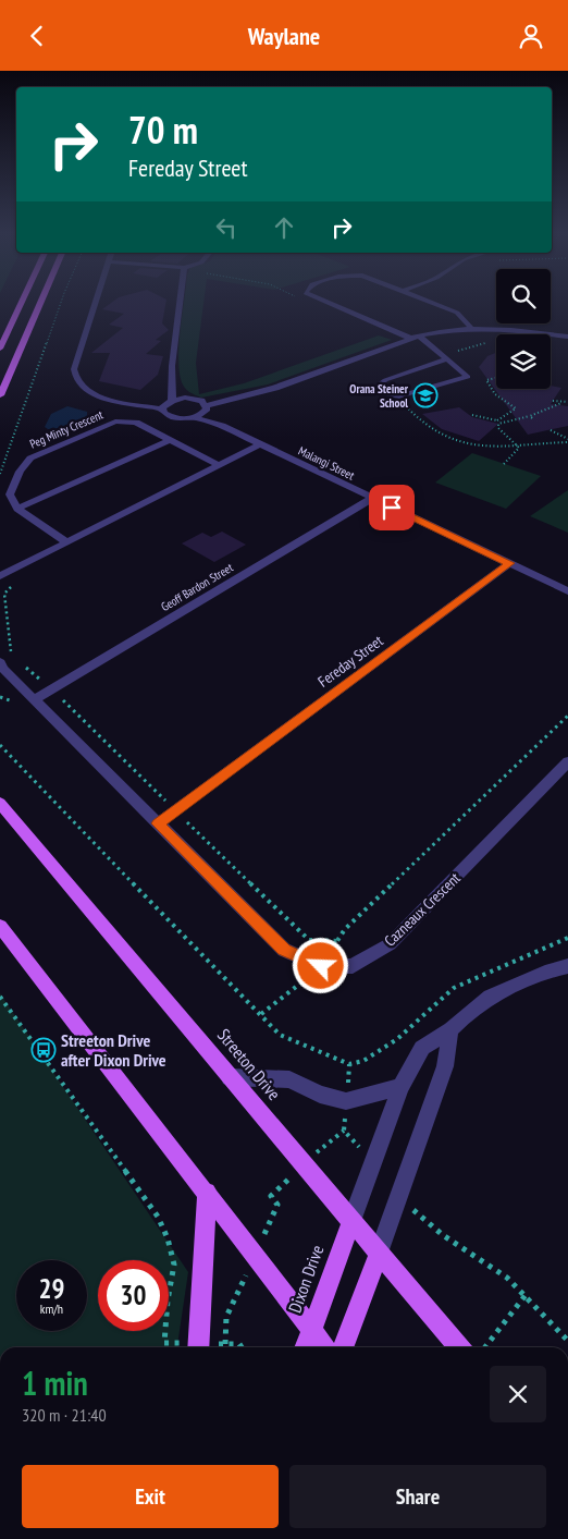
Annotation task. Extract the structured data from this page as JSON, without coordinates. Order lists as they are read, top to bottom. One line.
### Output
{"streets":{"main road":["Streeton Drive","Dixon Drive"],"street":["Peg Minty Crescent","Malangi Street","Geoff Bardon Street","Fereday Street","Cazneaux Crescent"]},"crossings":[["Malangi Street","Geoff Bardon Street"],["Malangi Street","Fereday Street"],["Geoff Bardon Street","Cazneaux Crescent"],["Fereday Street","Cazneaux Crescent"],["Streeton Drive","Dixon Drive"]],"places":{"school or university":["Orana Steiner School"],"bus stop":["Streeton Drive after Dixon Drive"]},"page":{"header":"Waylane","turn":["70 m","Fereday Street"],"speed":"29 km/h","limit":"30","heading":["1 min","320 m · 21:40"],"buttons":["Exit","Share"]}}
